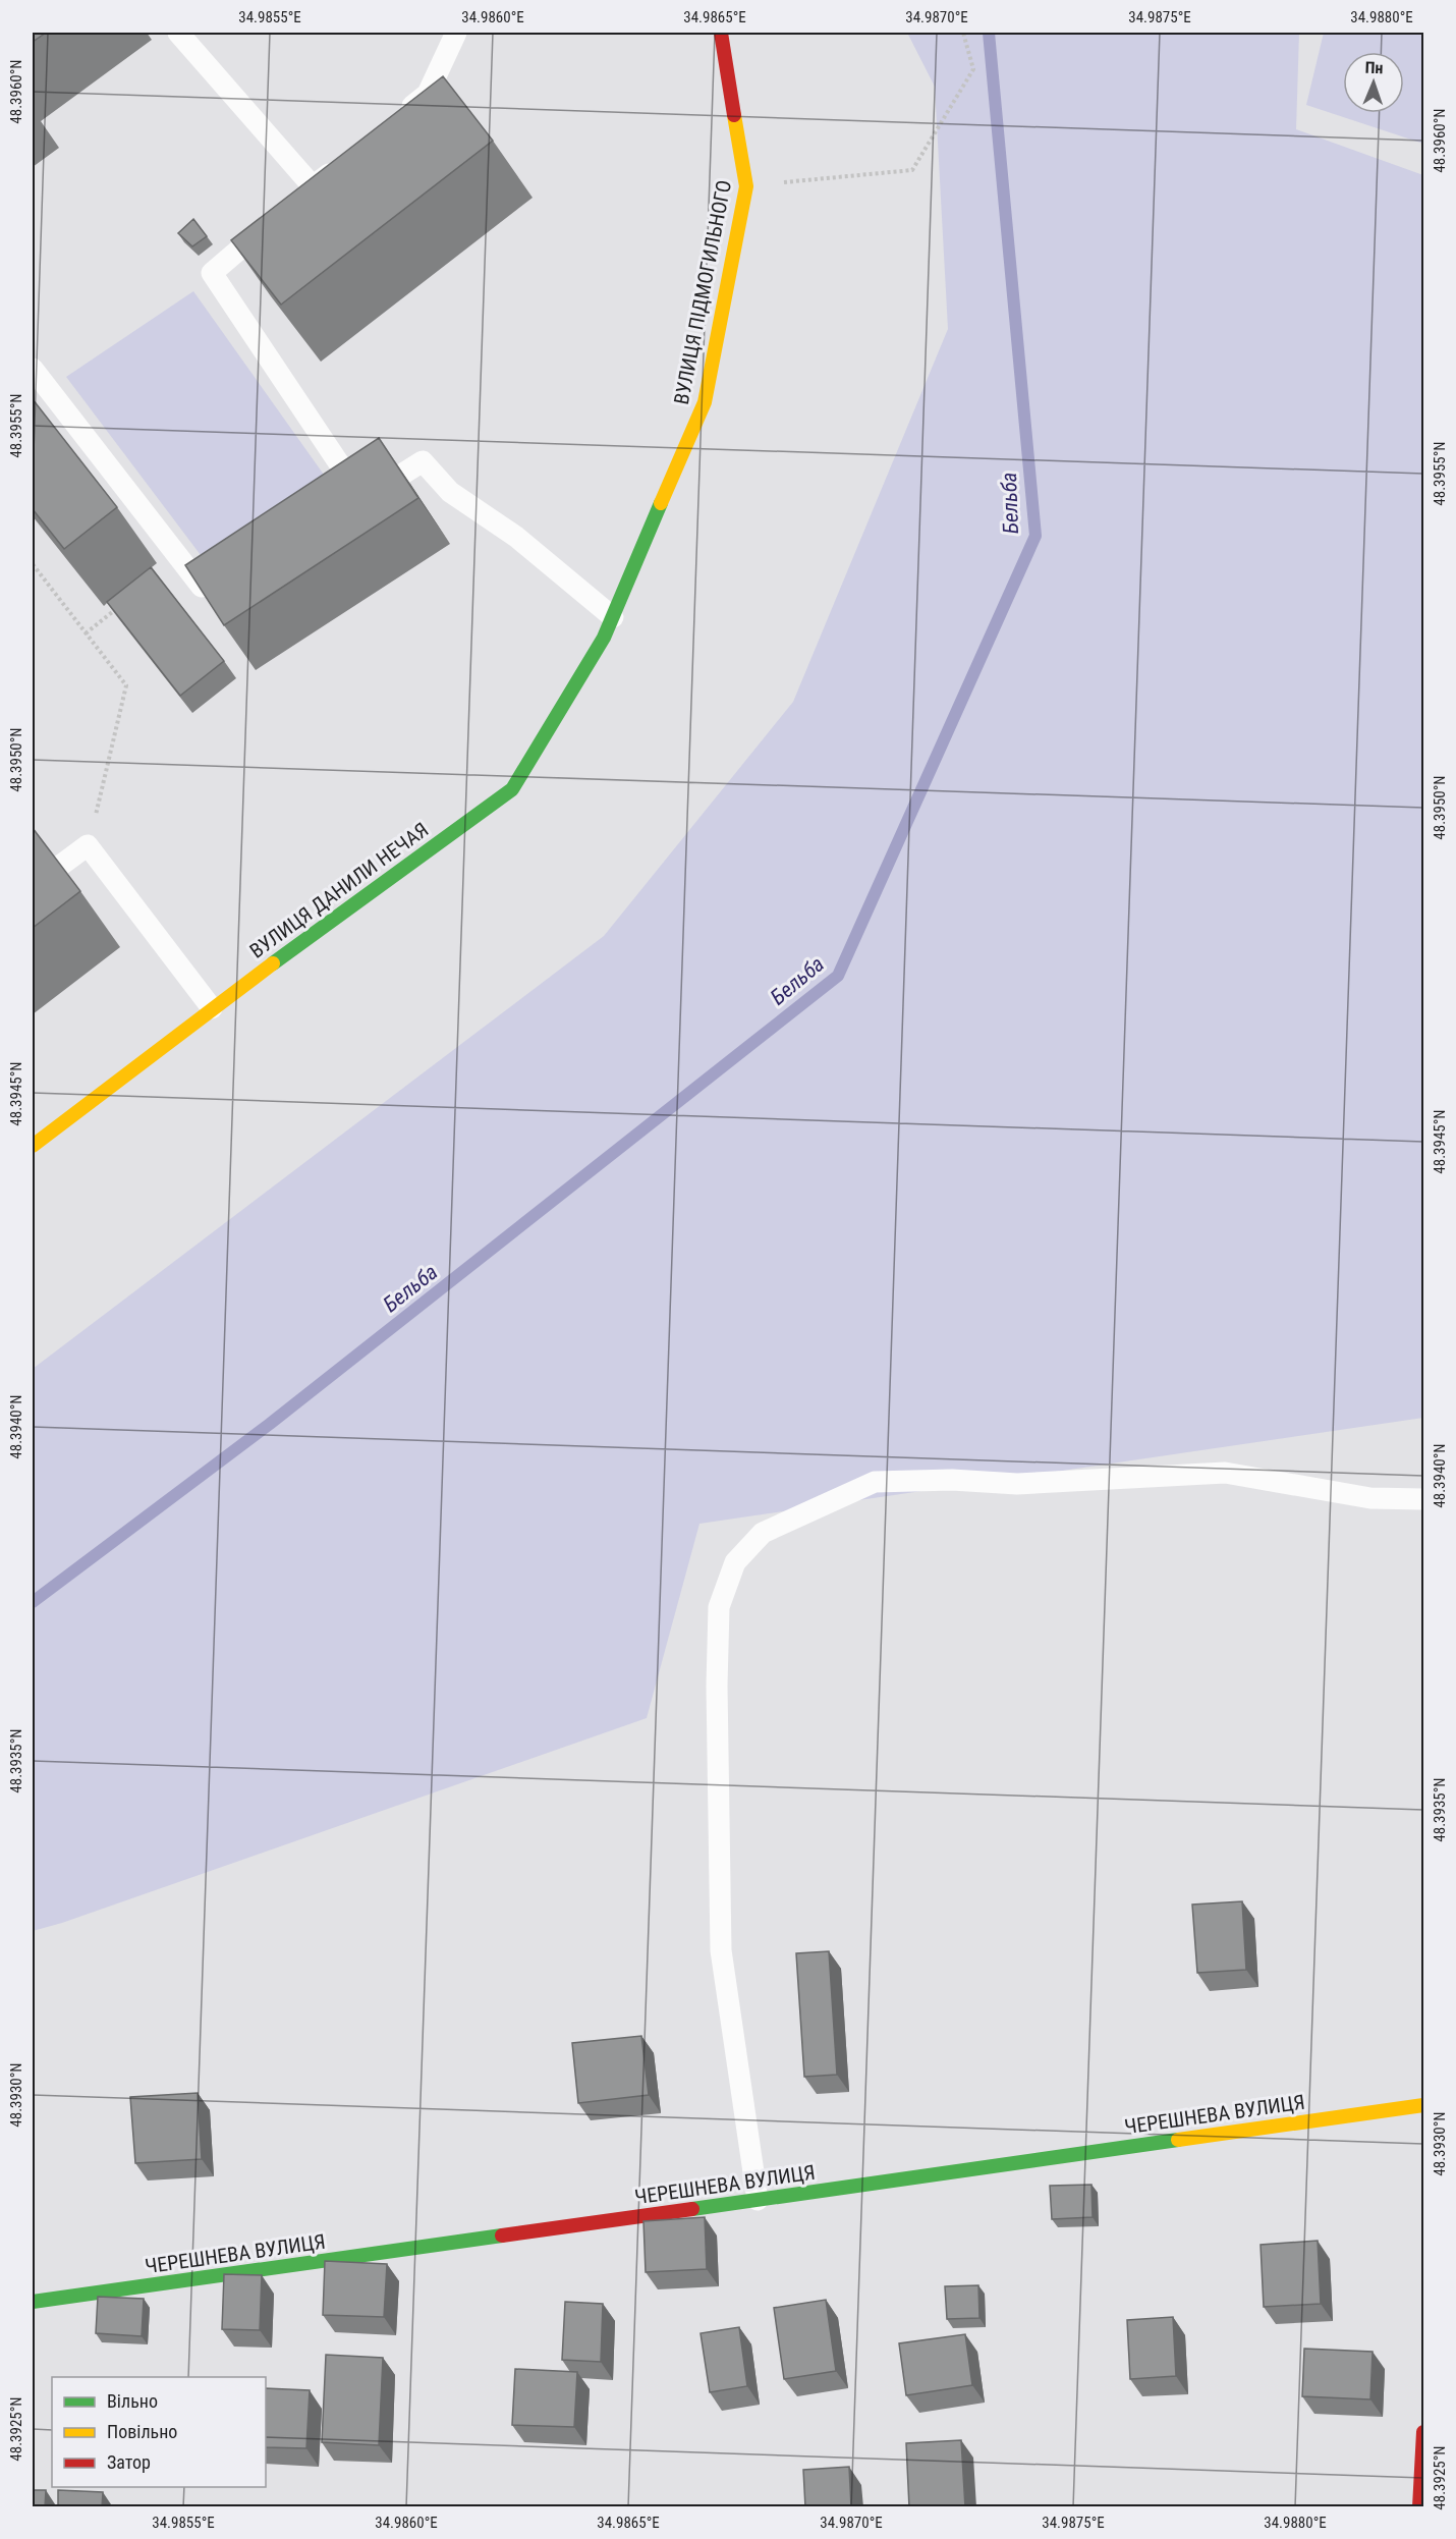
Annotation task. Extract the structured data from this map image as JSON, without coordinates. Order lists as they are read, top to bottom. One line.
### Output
{"streets":{"street":["ВУЛИЦЯ ПІДМОГИЛЬНОГО","ВУЛИЦЯ ДАНИЛИ НЕЧАЯ","ЧЕРЕШНЕВА ВУЛИЦЯ"]},"crossings":[["ВУЛИЦЯ ПІДМОГИЛЬНОГО","ВУЛИЦЯ ДАНИЛИ НЕЧАЯ"]],"water":["Бельба"],"legend":["Вільно","Повільно","Затор"],"north":"top","coordinates":["34.9855°E","34.9860°E","34.9865°E","34.9870°E","34.9875°E","34.9880°E","48.3960°N","48.3955°N","48.3950°N","48.3945°N","48.3940°N","48.3935°N","48.3930°N","48.3925°N"]}
